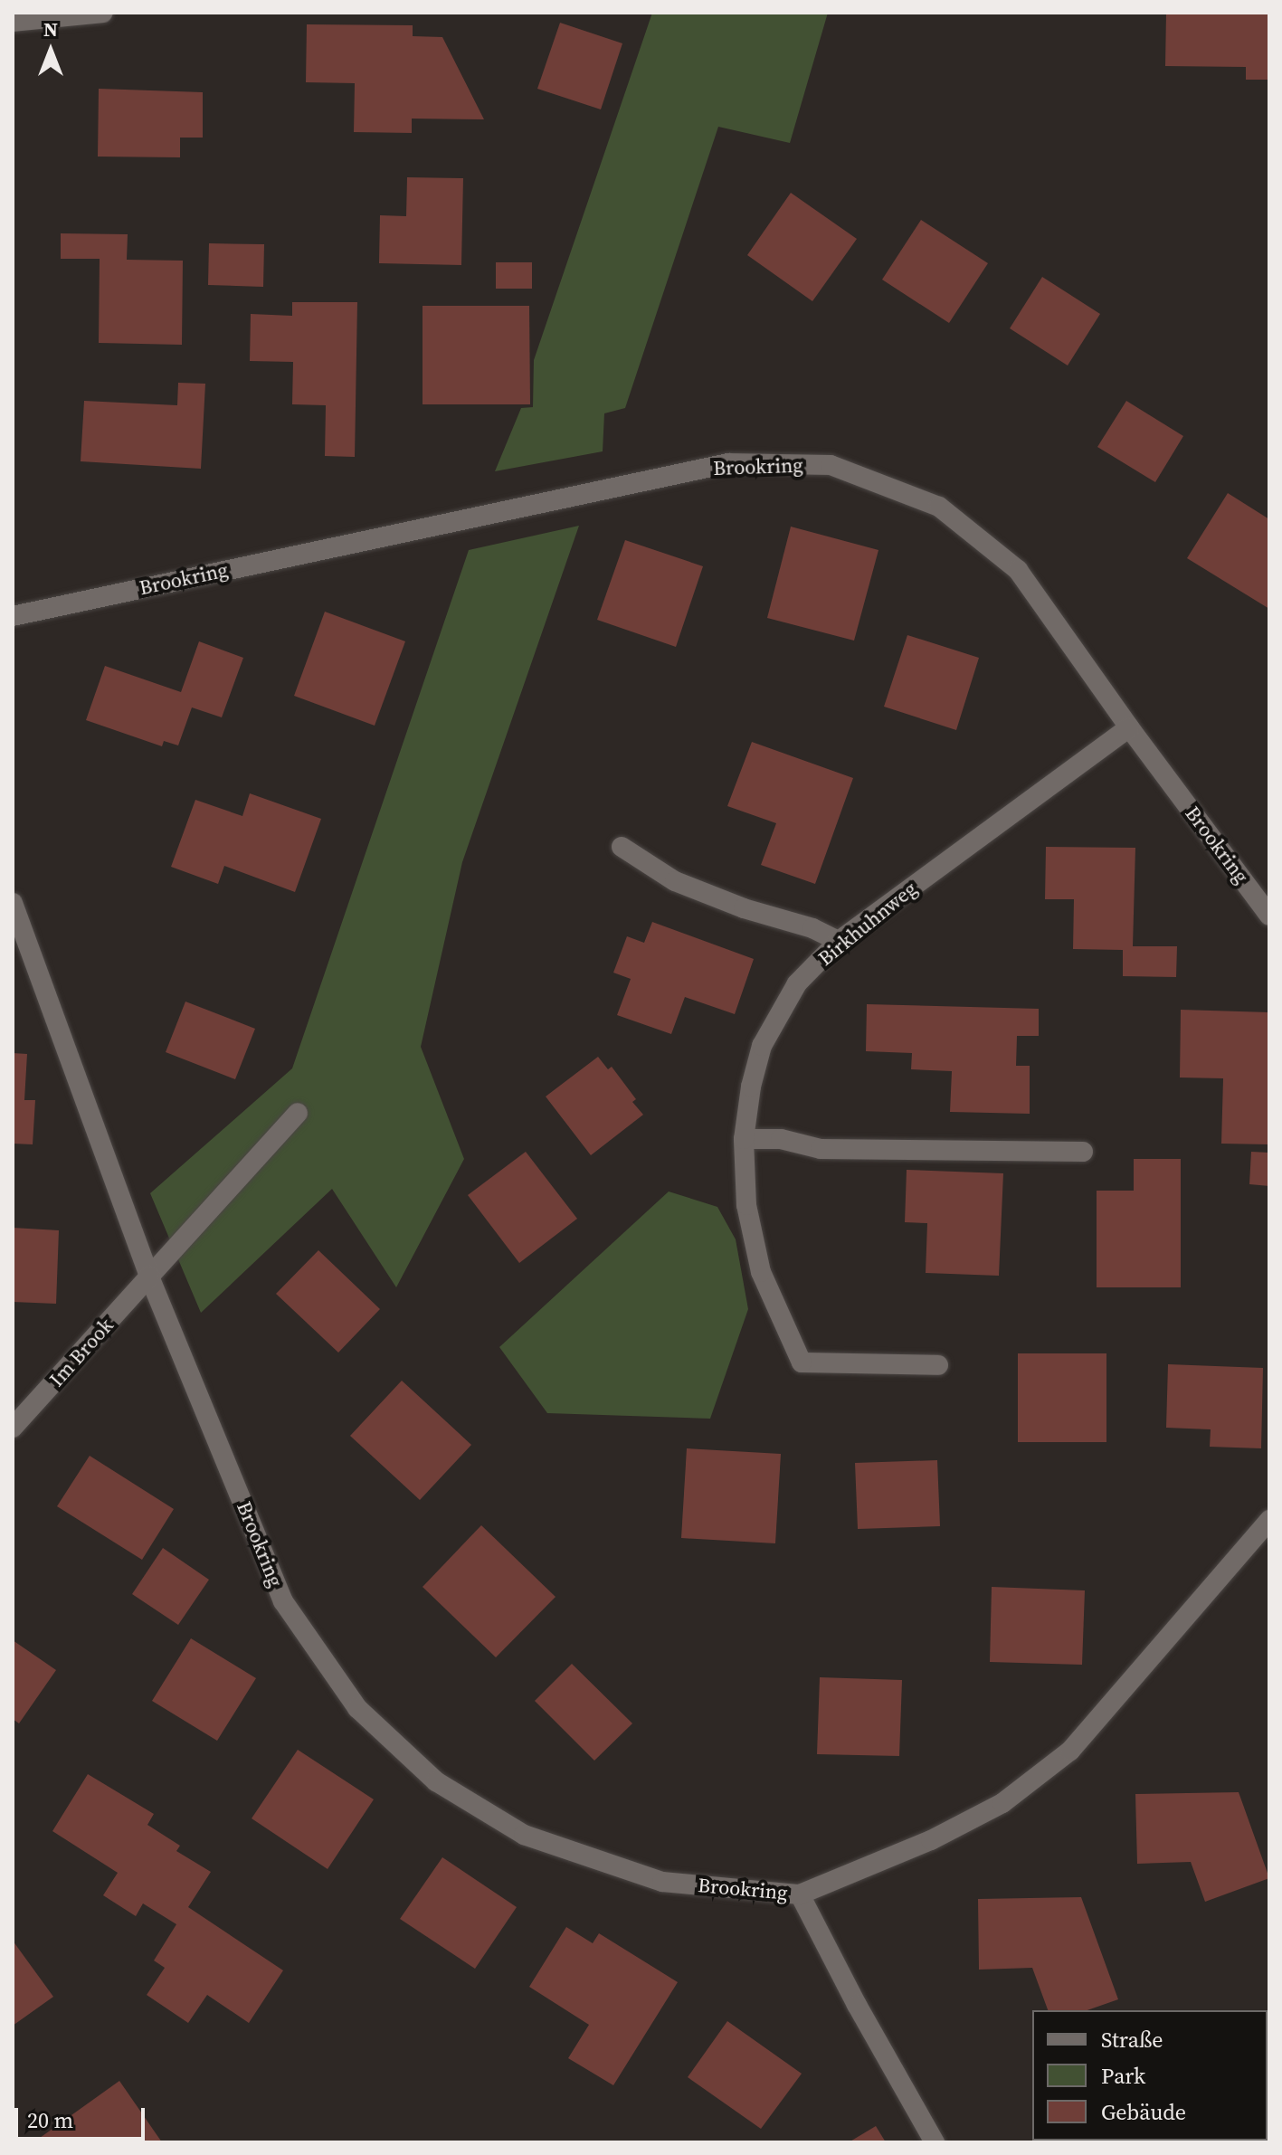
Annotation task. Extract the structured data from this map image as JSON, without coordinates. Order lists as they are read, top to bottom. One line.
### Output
{"streets":{"street":["Brookring","Birkhuhnweg","Im Brook"]},"crossings":[["Brookring","Birkhuhnweg"],["Brookring","Im Brook"]],"legend":["Straße","Park","Gebäude"],"scale_bar":"20 m","north":"top"}
